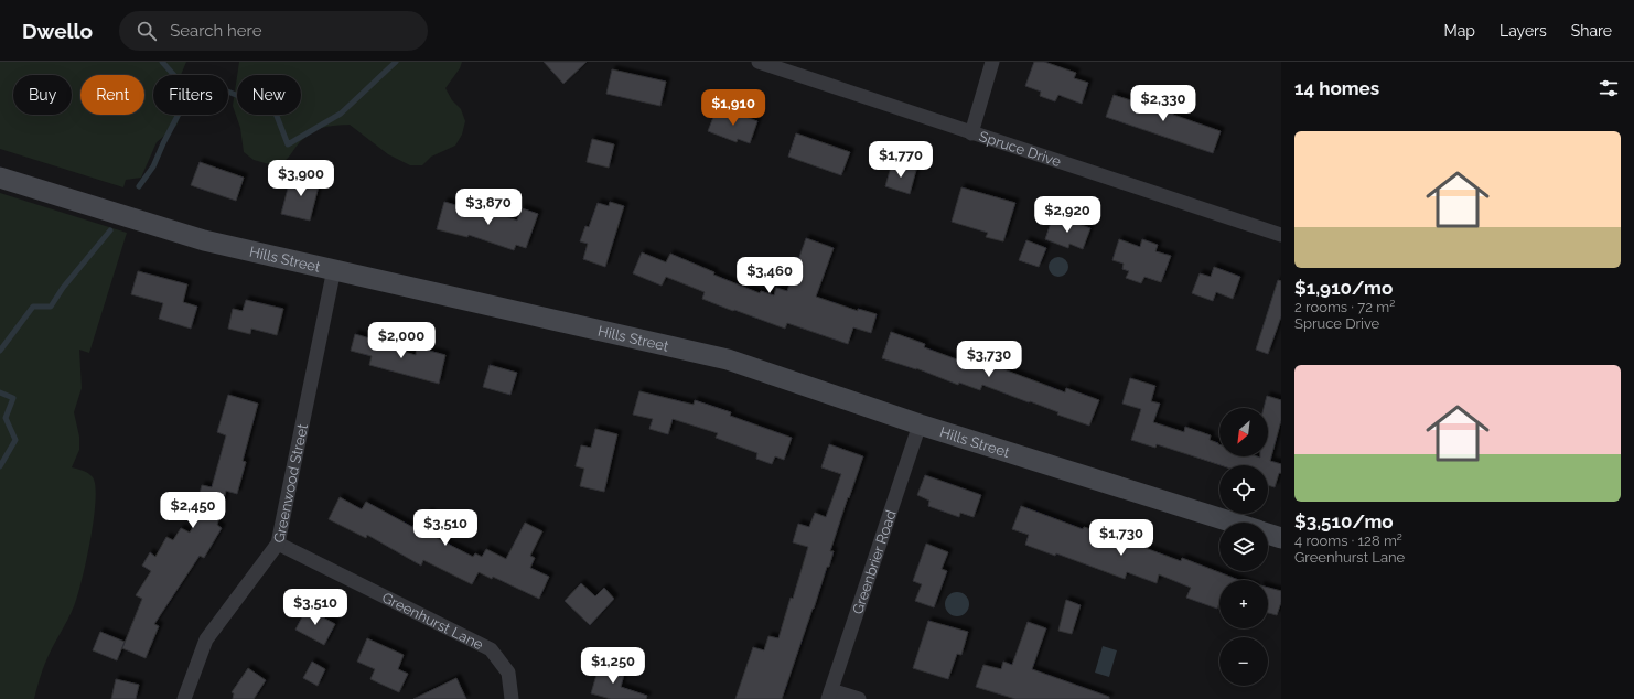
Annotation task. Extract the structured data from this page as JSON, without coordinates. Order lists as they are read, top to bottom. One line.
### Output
{"streets":{"street":["Spruce Drive","Hills Street","Greenwood Street","Greenbrier Road","Greenhurst Lane"]},"crossings":[["Hills Street","Greenwood Street"],["Hills Street","Greenbrier Road"],["Greenwood Street","Greenhurst Lane"]],"north":"bottom left","page":{"header":"Dwello","search":"Search here","nav":["Map","Layers","Share"],"heading":"14 homes","chip":["Buy","Rent","Filters","New"],"price":["$2,330","$1,910","$1,770","$3,900","$3,870","$2,920","$3,460","$2,000","$3,730","$2,450","$3,510","$1,730","$3,510","$1,250"],"list":[{"name":"$1,910/mo","note":"2 rooms · 72 m² · Spruce Drive"},{"name":"$3,510/mo","note":"4 rooms · 128 m² · Greenhurst Lane"}],"map_buttons":["+","−"]}}
